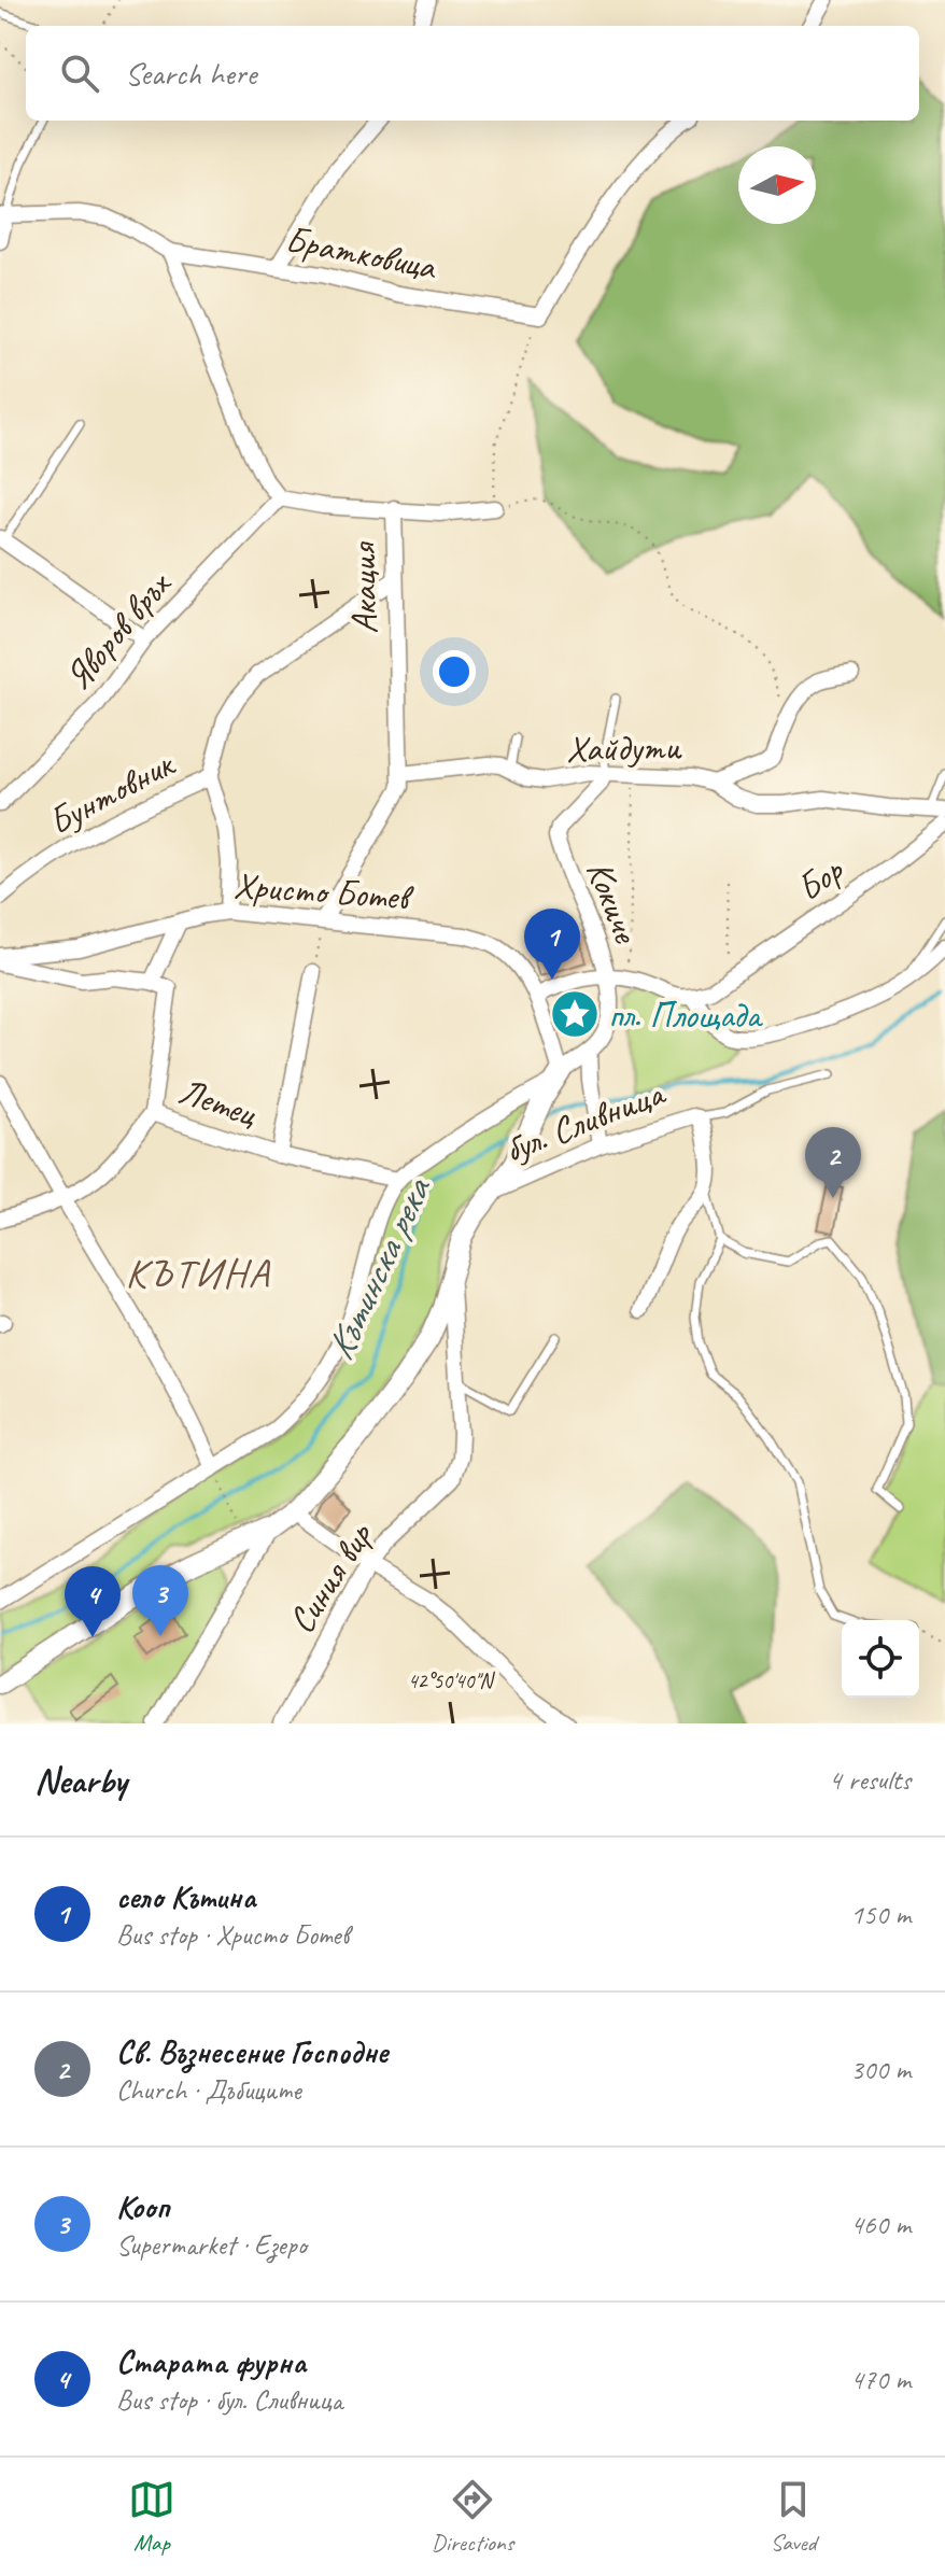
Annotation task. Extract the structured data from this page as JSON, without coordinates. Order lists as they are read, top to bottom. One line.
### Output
{"streets":{"street":["Братковица","Акация","Яворов връх","Хайдути","Бунтовник","Бор","Христо Ботев","Кокиче","Летец","бул. Сливница","Синия вир"]},"crossings":[["Акация","Яворов връх"],["Акация","Хайдути"],["Акация","Христо Ботев"],["Хайдути","Кокиче"],["Христо Ботев","бул. Сливница"],["Летец","бул. Сливница"],["бул. Сливница","Синия вир"]],"districts":["КЪТИНА"],"water":["Кътинска река"],"places":{"place":["пл. Площада"]},"north":"right","page":{"search":"Search here","pins":["1","2","3","4"],"heading":["Nearby","4 results"],"list":[{"mark":"1","name":"село Кътина","note":"Bus stop · Христо Ботев","value":"150 m"},{"mark":"2","name":"Св. Възнесение Господне","note":"Church · Дъбиците","value":"300 m"},{"mark":"3","name":"Кооп","note":"Supermarket · Езеро","value":"460 m"},{"mark":"4","name":"Старата фурна","note":"Bus stop · бул. Сливница","value":"470 m"}],"nav":["Map","Directions","Saved"]},"coordinates":["42°50'40\"N"]}
